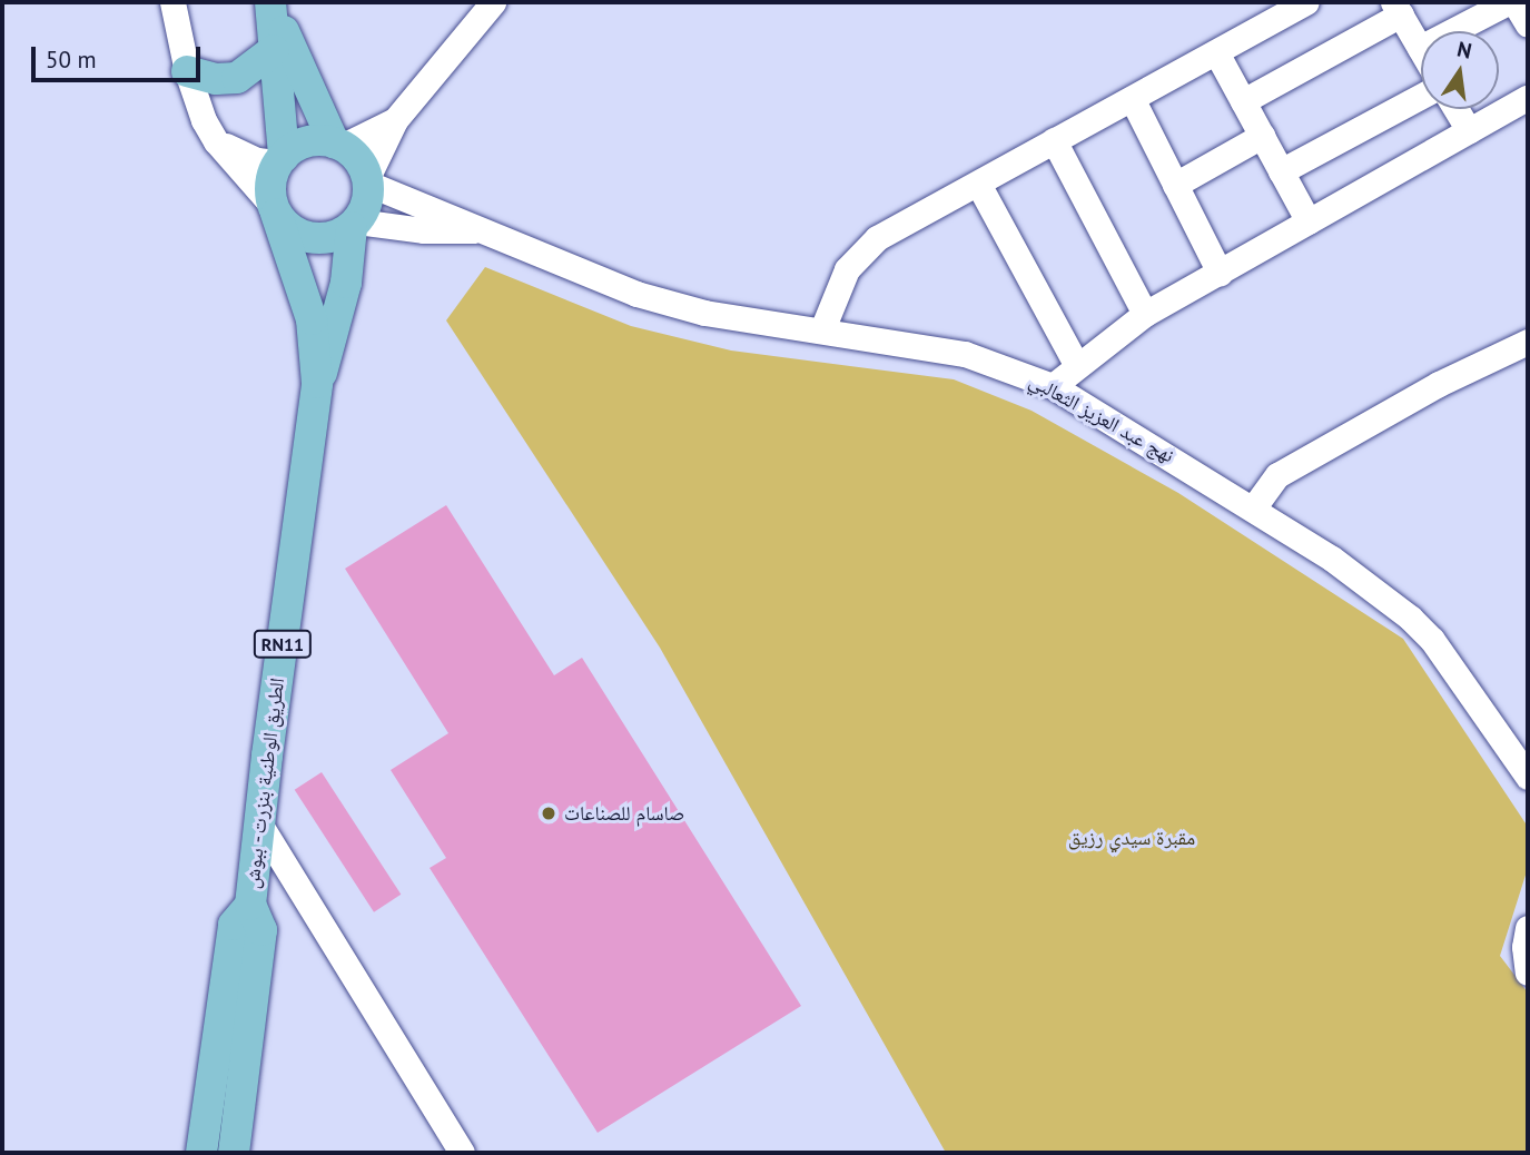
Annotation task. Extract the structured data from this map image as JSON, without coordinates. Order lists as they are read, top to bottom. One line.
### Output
{"streets":{"main road":["RN11","الطريق الوطنية بنزرت - ببوش"],"street":["نهج عبد العزيز الثعالبي"]},"crossings":[["RN11","الطريق الوطنية بنزرت - ببوش"]],"parks":["مقبرة سيدي رزيق"],"places":["صاسام للصناعات"],"scale_bar":"50 m","north":"top"}
